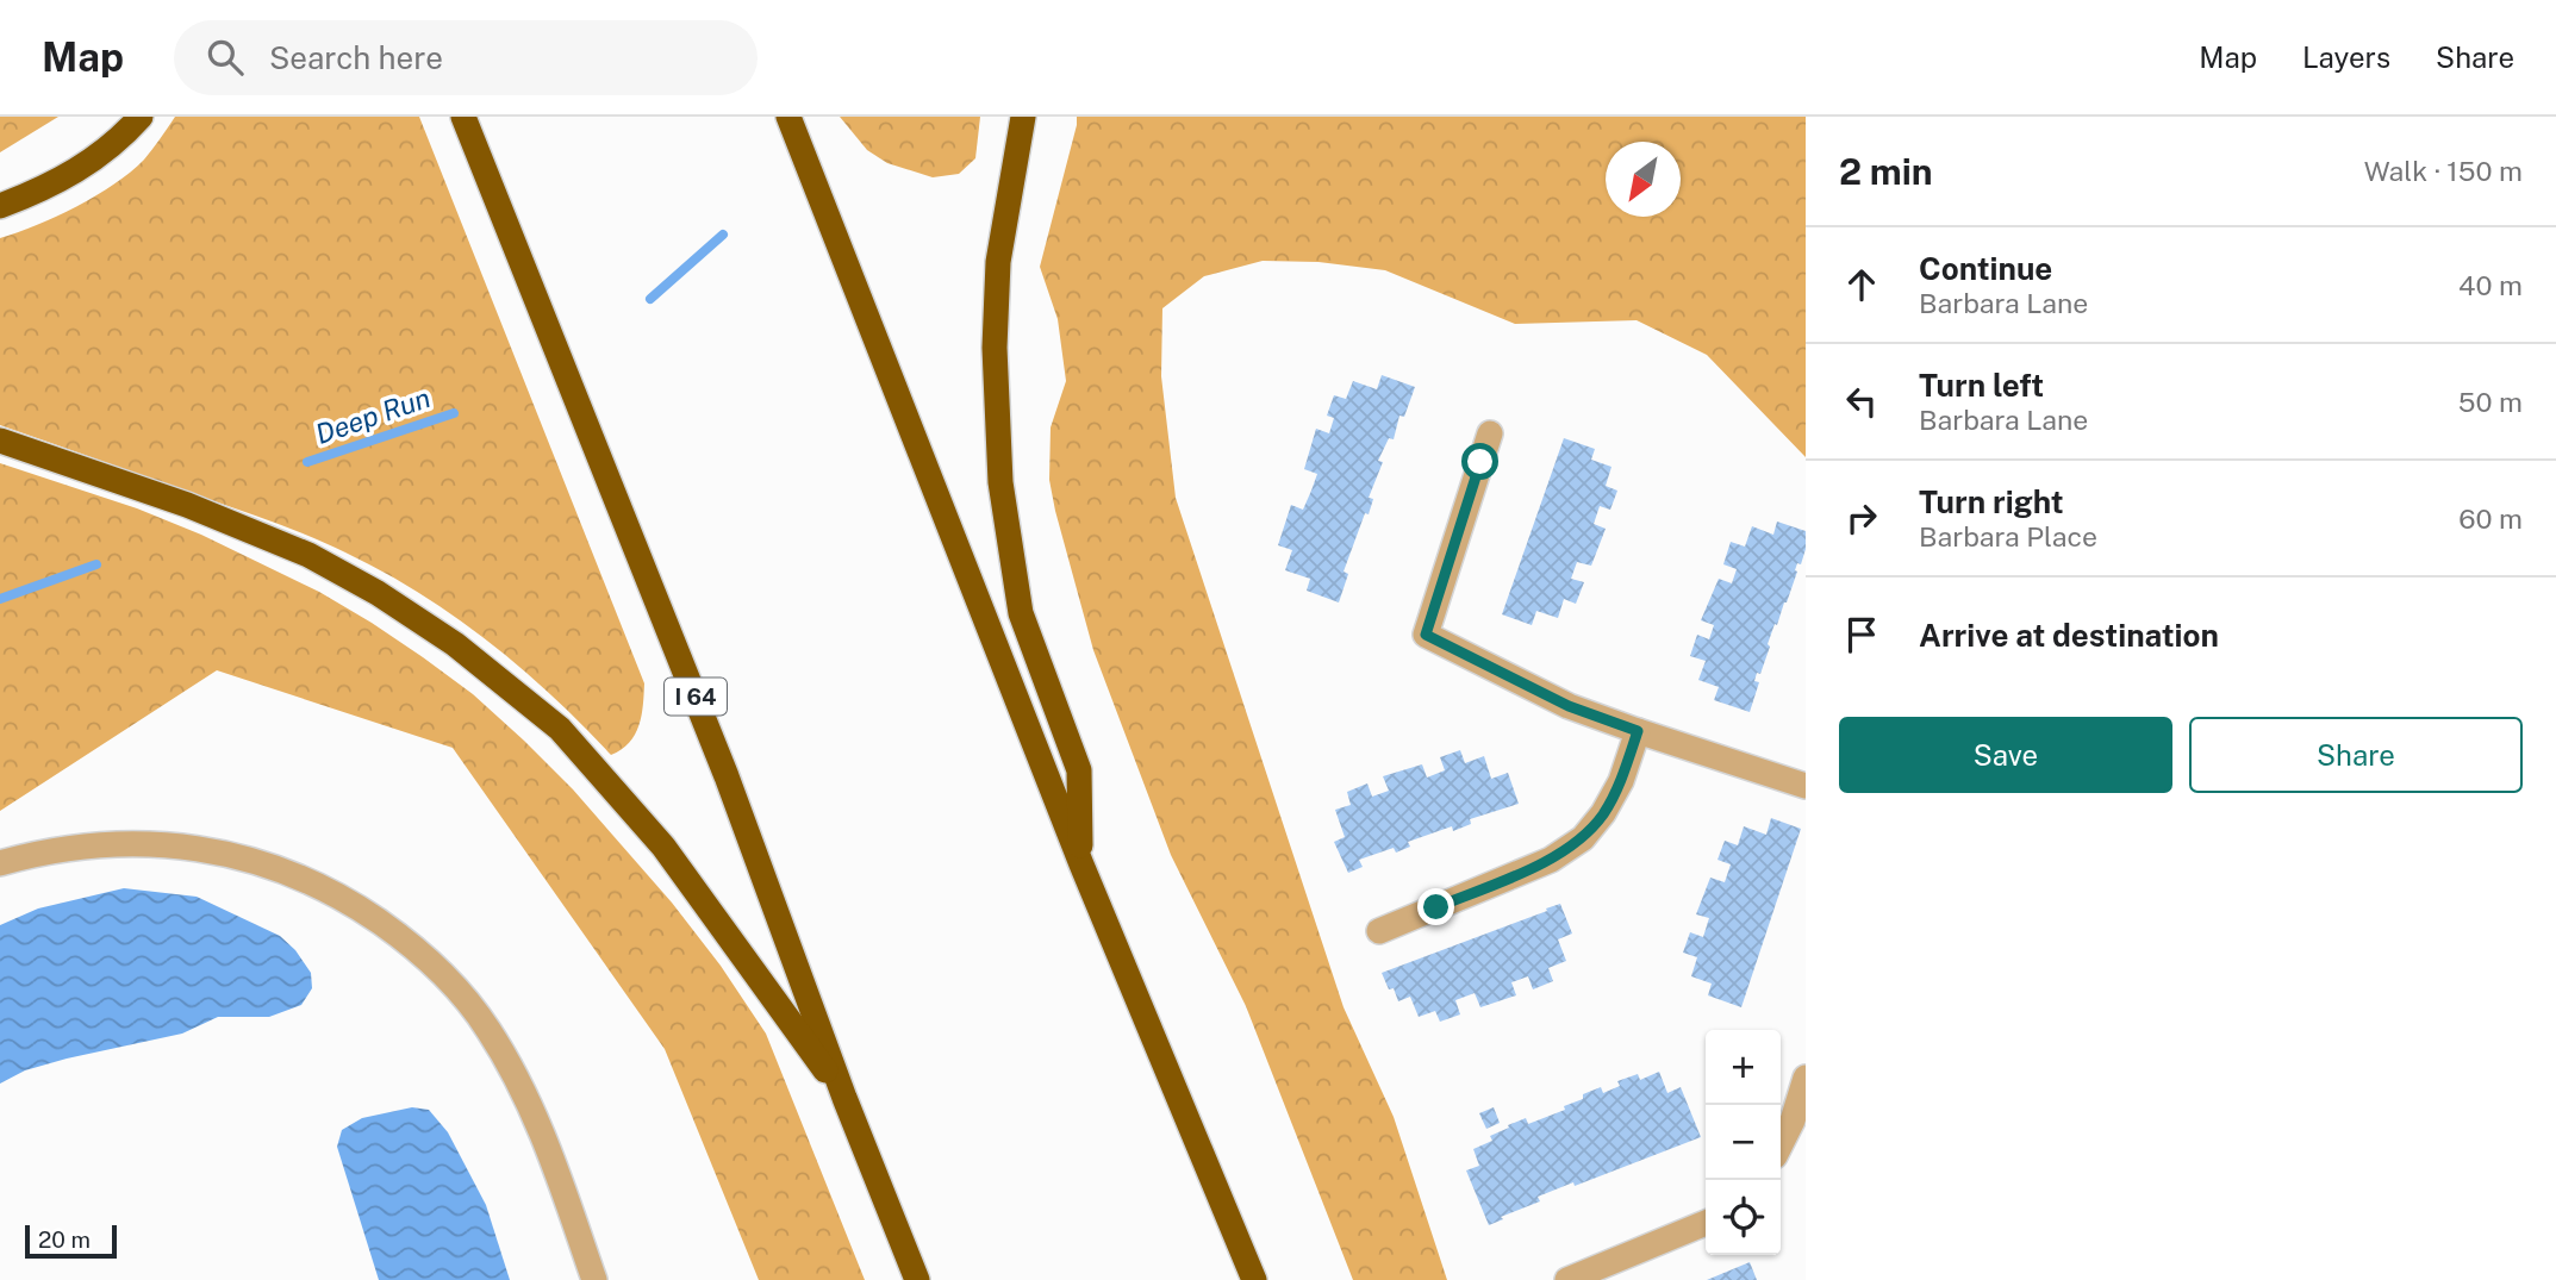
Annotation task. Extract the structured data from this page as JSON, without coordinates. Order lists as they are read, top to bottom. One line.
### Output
{"streets":{"highway":["I 64"]},"water":["Deep Run"],"scale_bar":"20 m","north":"bottom left","page":{"header":"Map","search":"Search here","nav":["Map","Layers","Share"],"heading":["2 min","Walk · 150 m"],"list":[["Continue","Barbara Lane","40 m"],["Turn left","Barbara Lane","50 m"],["Turn right","Barbara Place","60 m"],"Arrive at destination"],"buttons":["Save","Share"],"map_buttons":["+","−"],"scale":"20 m"}}
